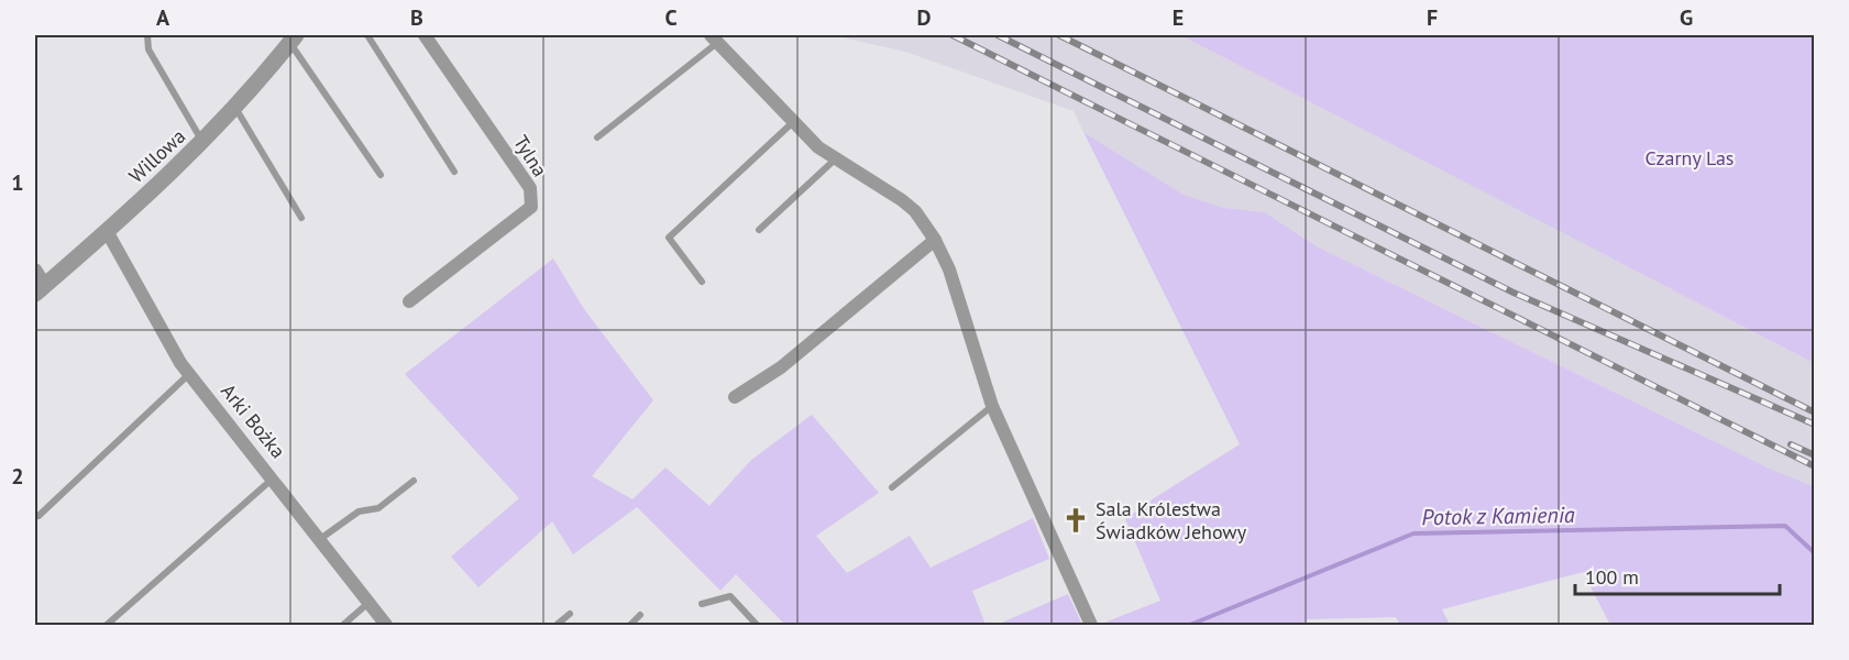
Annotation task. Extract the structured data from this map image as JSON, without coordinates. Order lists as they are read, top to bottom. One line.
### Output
{"streets":{"street":["Willowa","Tylna","Arki Bożka"]},"crossings":[["Willowa","Arki Bożka"]],"water":["Potok z Kamienia"],"parks":["Czarny Las"],"places":{"church":["Sala Królestwa Świadków Jehowy"]},"scale_bar":"100 m","grid":{"columns":["A","B","C","D","E","F","G"],"rows":["1","2"]}}
